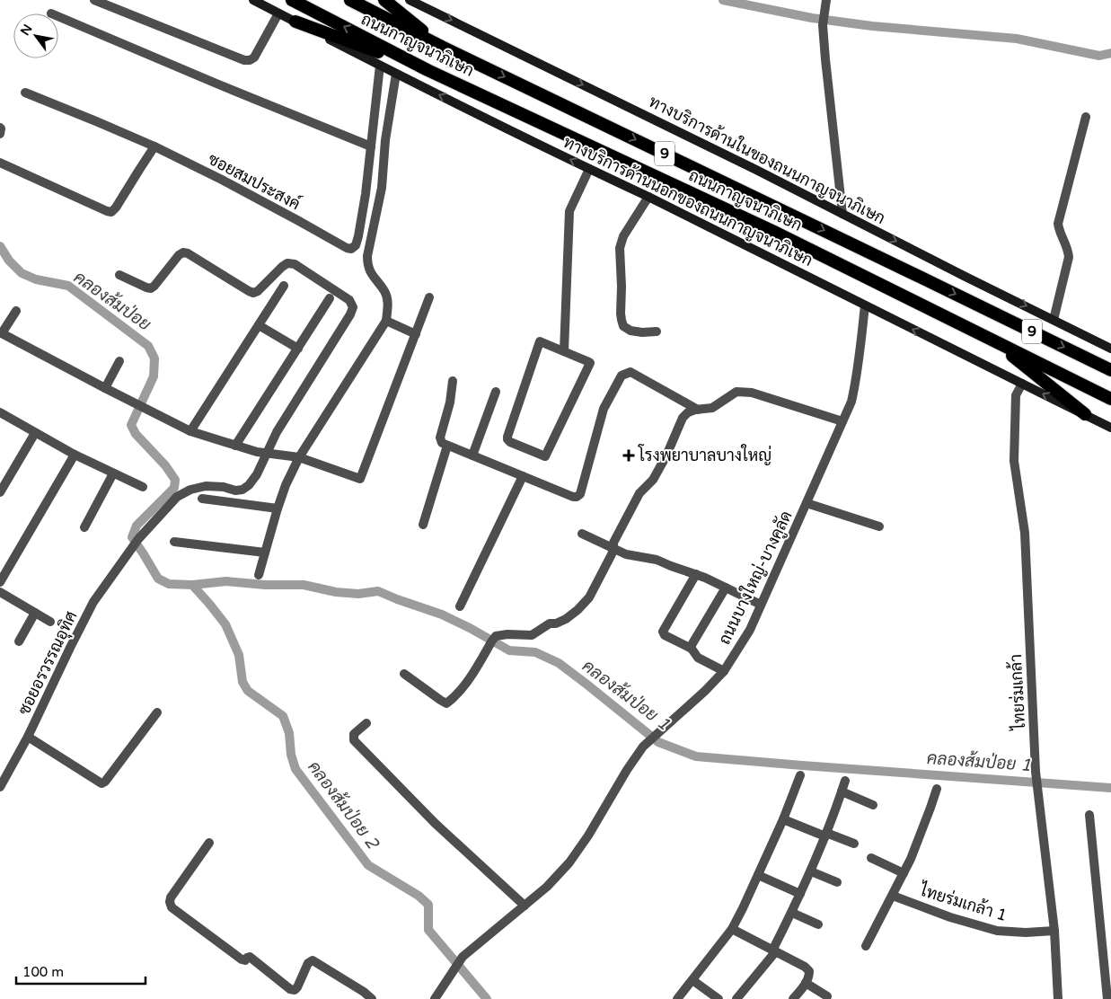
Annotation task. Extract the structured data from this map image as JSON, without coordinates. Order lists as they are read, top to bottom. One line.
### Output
{"streets":{"highway":["ถนนกาญจนาภิเษก","9"],"main road":["ทางบริการด้านในของถนนกาญจนาภิเษก","ทางบริการด้านนอกของถนนกาญจนาภิเษก"],"street":["ซอยสมประสงค์","ถนนบางใหญ่-บางคูลัด","ซอยอรวรรณอุทิศ","ไทยร่มเกล้า","ไทยร่มเกล้า 1"]},"crossings":[["ซอยสมประสงค์","ทางบริการด้านนอกของถนนกาญจนาภิเษก"],["ทางบริการด้านนอกของถนนกาญจนาภิเษก","ถนนบางใหญ่-บางคูลัด"],["ทางบริการด้านนอกของถนนกาญจนาภิเษก","ไทยร่มเกล้า"],["ไทยร่มเกล้า","ไทยร่มเกล้า 1"]],"one_way":["ทางบริการด้านในของถนนกาญจนาภิเษก","ทางบริการด้านนอกของถนนกาญจนาภิเษก"],"water":["คลองส้มป่อย","คลองส้มป่อย 1","คลองส้มป่อย 2"],"places":{"health":["โรงพยาบาลบางใหญ่"]},"scale_bar":"100 m","north":"top left"}
